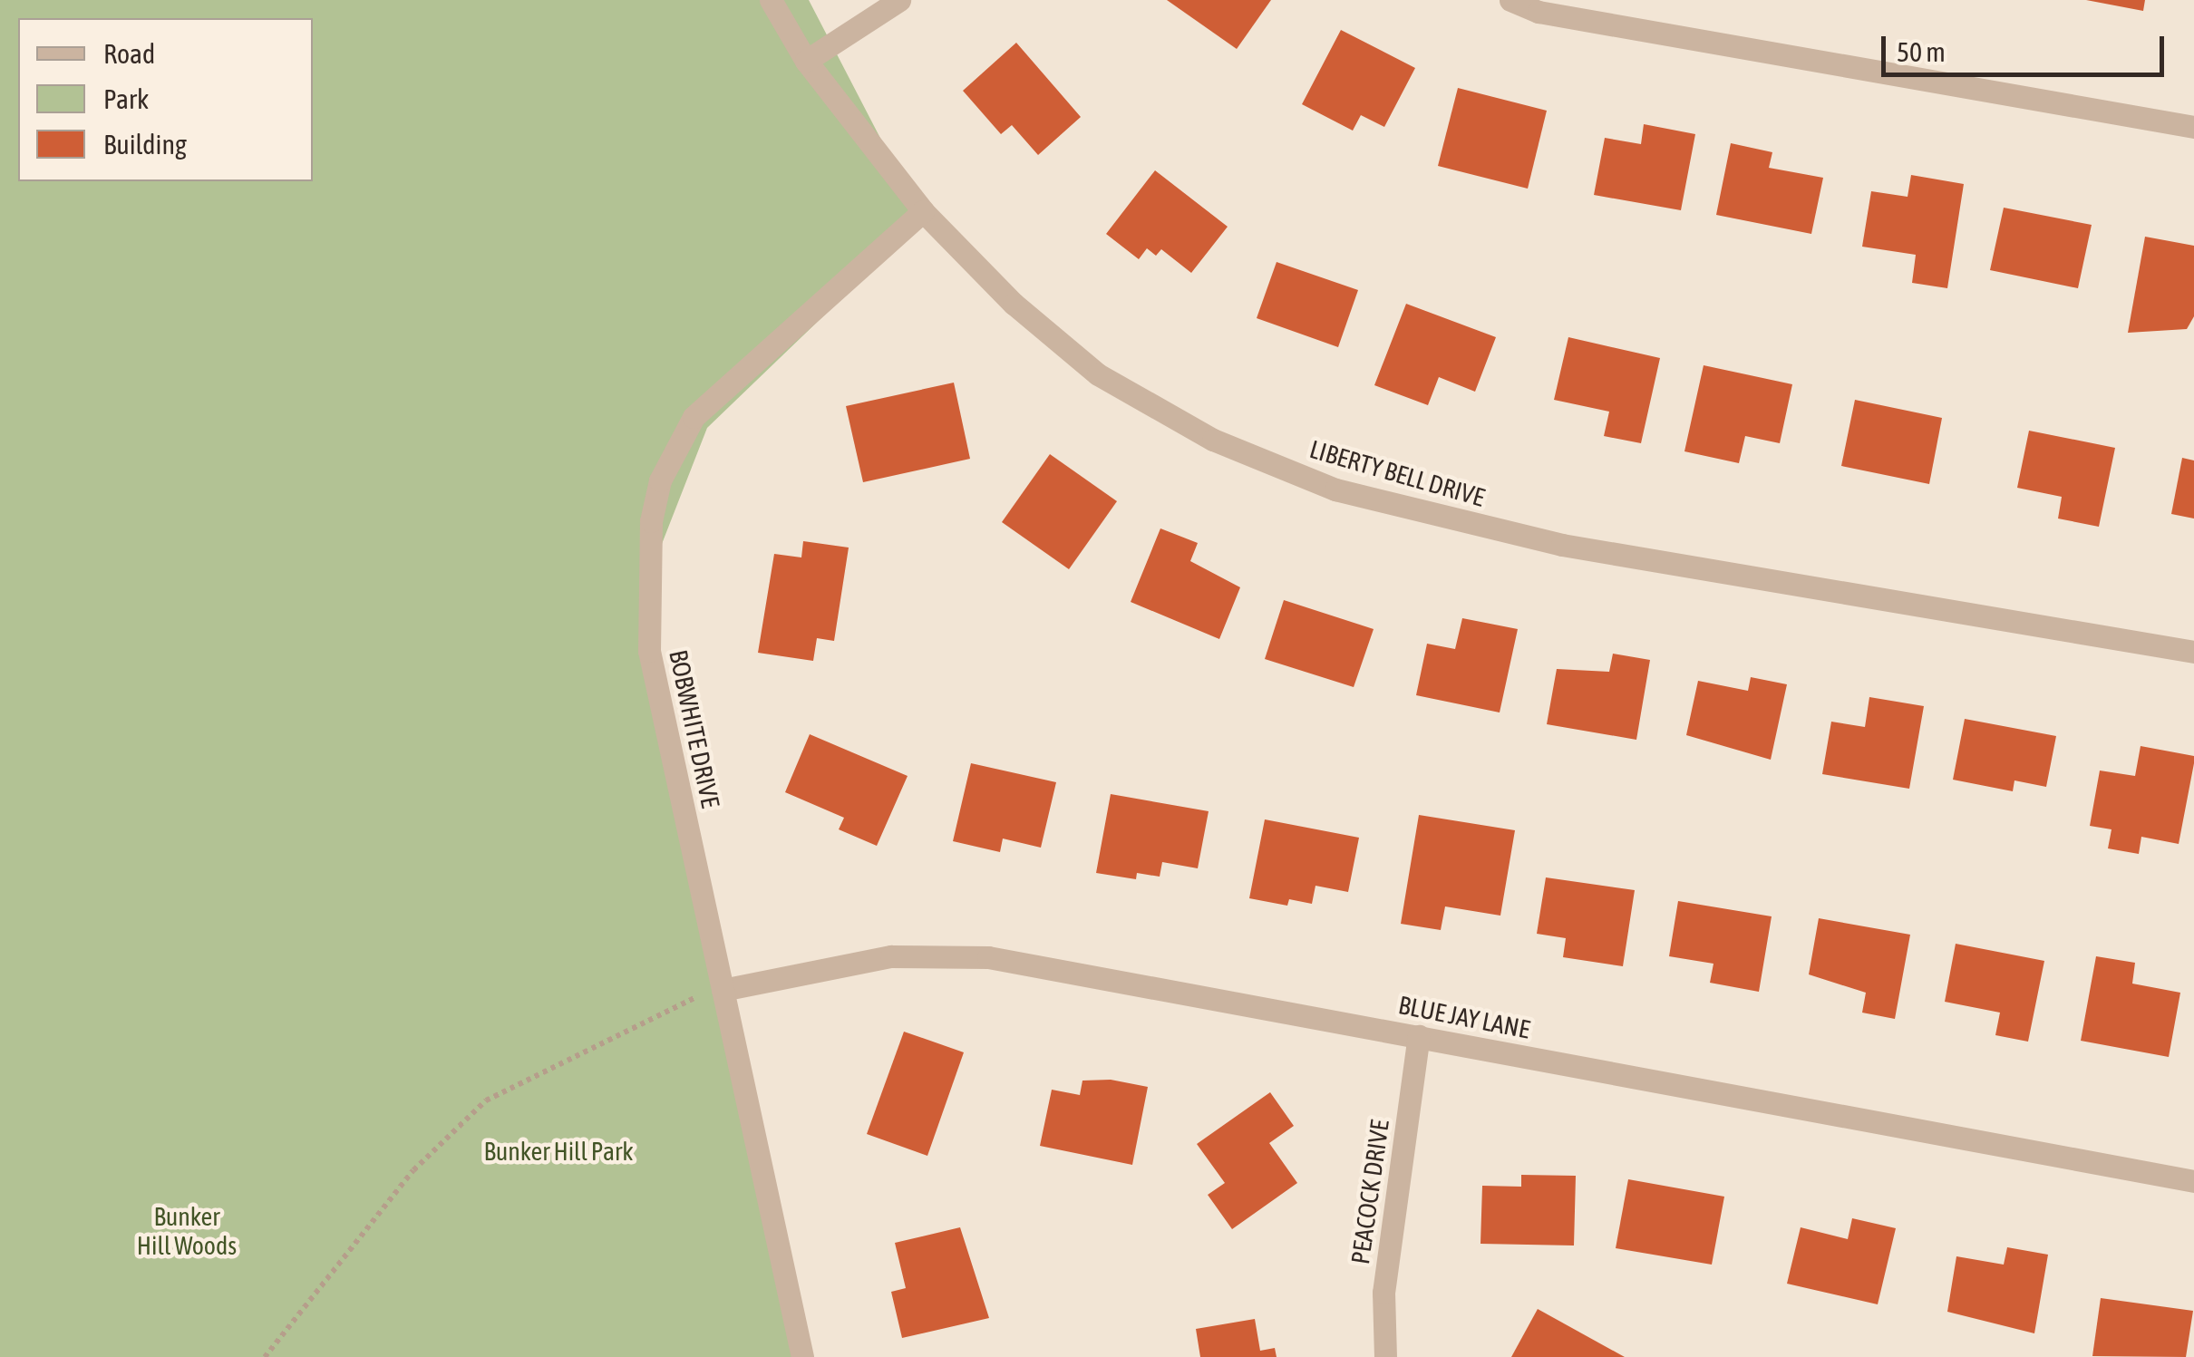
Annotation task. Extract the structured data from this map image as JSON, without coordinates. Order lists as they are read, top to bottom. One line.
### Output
{"streets":{"street":["LIBERTY BELL DRIVE","BOBWHITE DRIVE","BLUE JAY LANE","PEACOCK DRIVE"]},"crossings":[["LIBERTY BELL DRIVE","BOBWHITE DRIVE"],["BOBWHITE DRIVE","BLUE JAY LANE"],["BLUE JAY LANE","PEACOCK DRIVE"]],"parks":["Bunker Hill Park","Bunker Hill Woods"],"legend":["Road","Park","Building"],"scale_bar":"50 m"}
